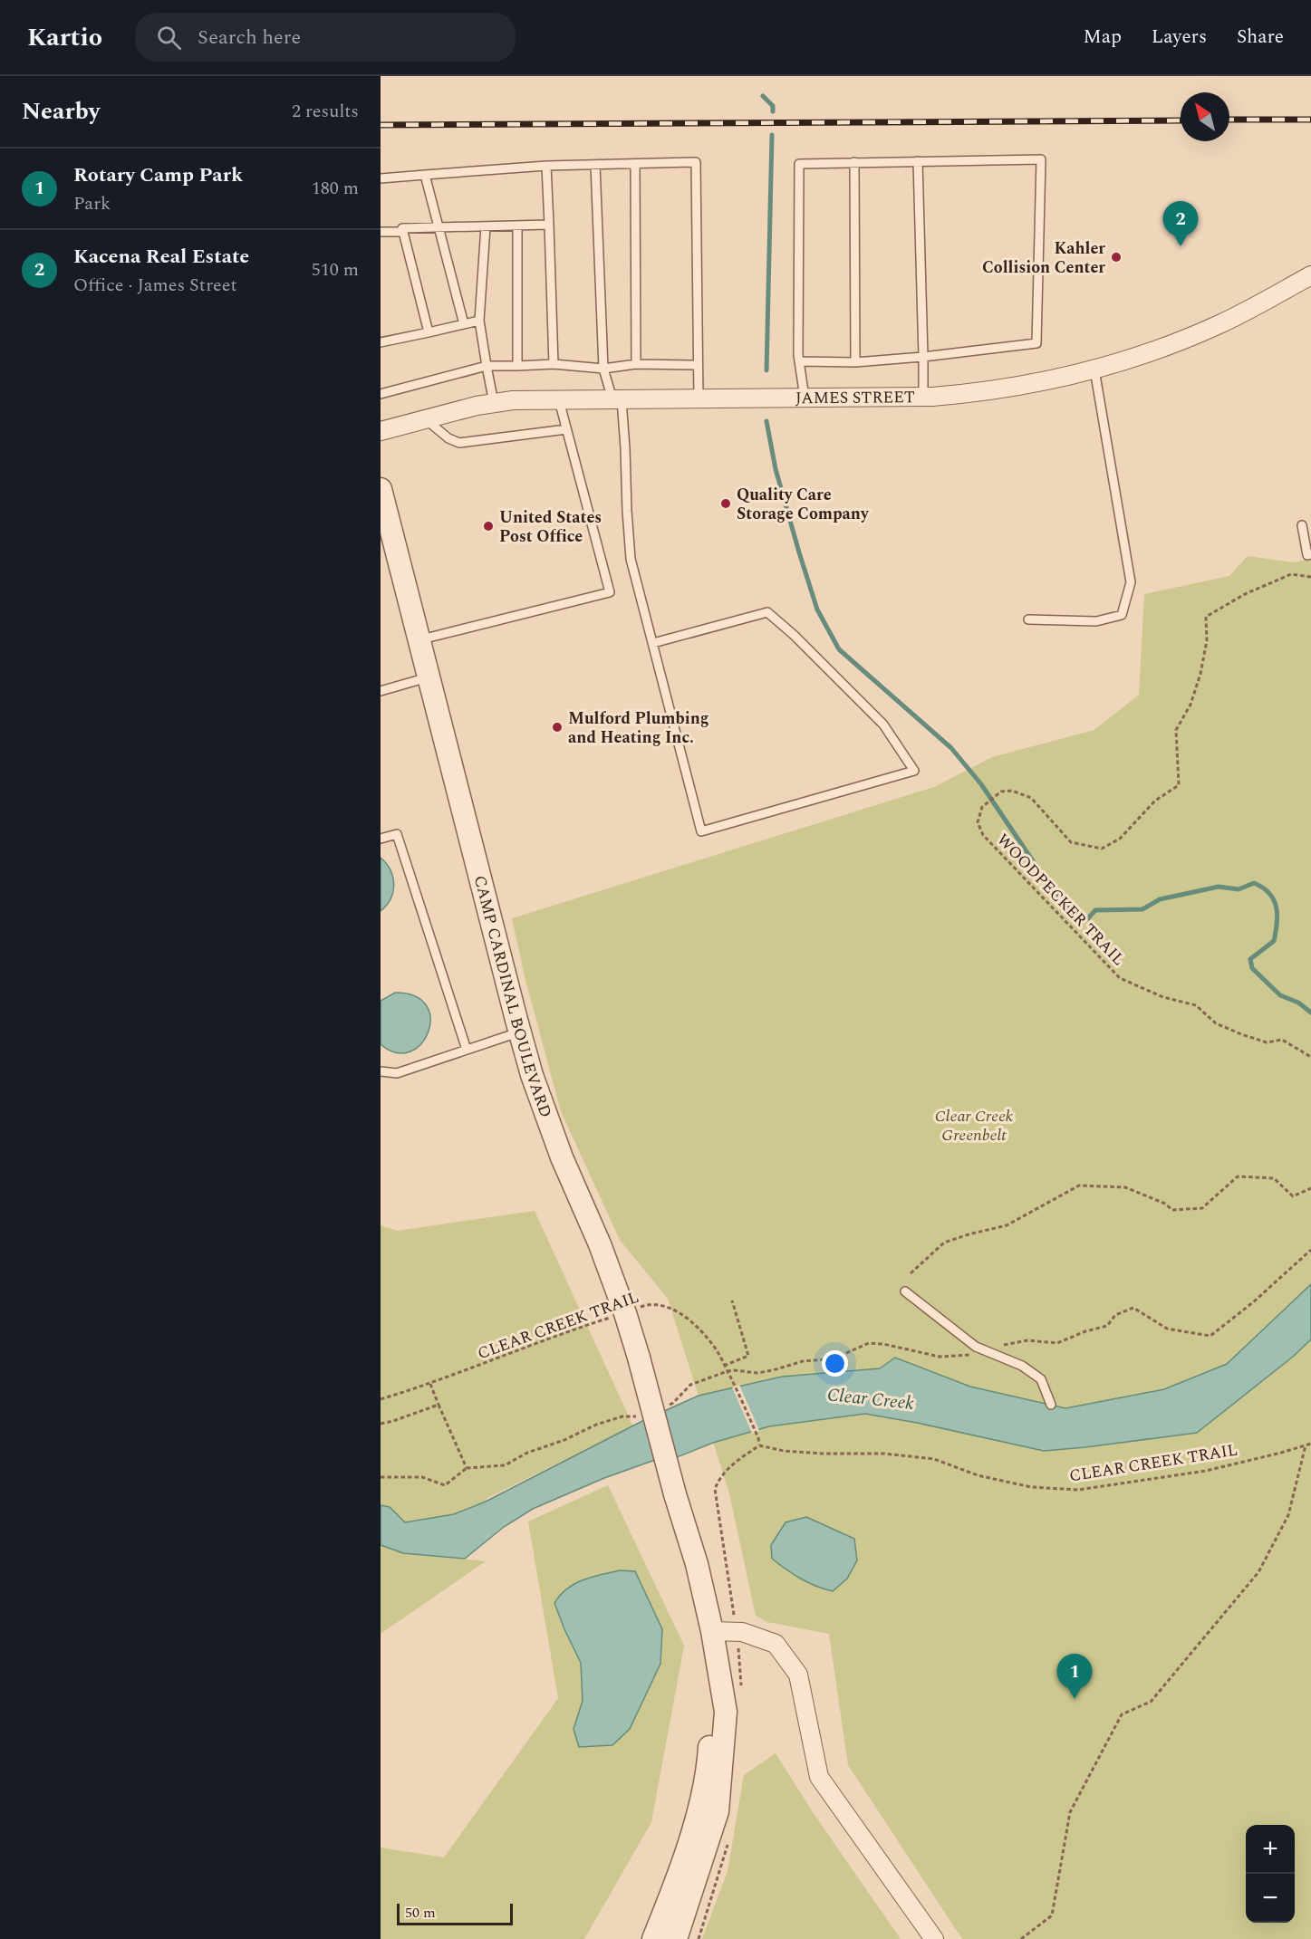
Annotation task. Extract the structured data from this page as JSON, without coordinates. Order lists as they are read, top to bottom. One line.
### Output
{"streets":{"street":["JAMES STREET","CAMP CARDINAL BOULEVARD"],"path":["WOODPECKER TRAIL","CLEAR CREEK TRAIL"]},"crossings":[["CAMP CARDINAL BOULEVARD","CLEAR CREEK TRAIL"]],"water":["Clear Creek"],"parks":["Clear Creek Greenbelt"],"places":["Kahler Collision Center","Quality Care Storage Company","United States Post Office","Mulford Plumbing and Heating Inc."],"scale_bar":"50 m","north":"top left","page":{"header":"Kartio","search":"Search here","nav":["Map","Layers","Share"],"heading":["Nearby","2 results"],"list":[{"mark":"1","name":"Rotary Camp Park","note":"Park","value":"180 m"},{"mark":"2","name":"Kacena Real Estate","note":"Office · James Street","value":"510 m"}],"pins":["2","1"],"map_buttons":["+","−"],"scale":"50 m"}}
